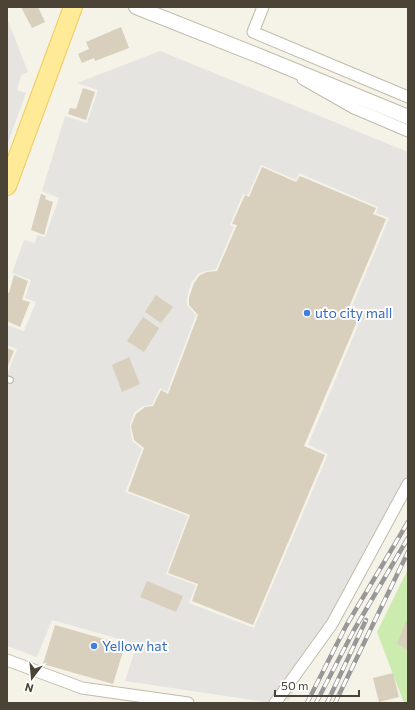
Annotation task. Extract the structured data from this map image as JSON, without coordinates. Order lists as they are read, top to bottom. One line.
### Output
{"places":["uto city mall","Yellow hat"],"scale_bar":"50 m","north":"bottom"}
